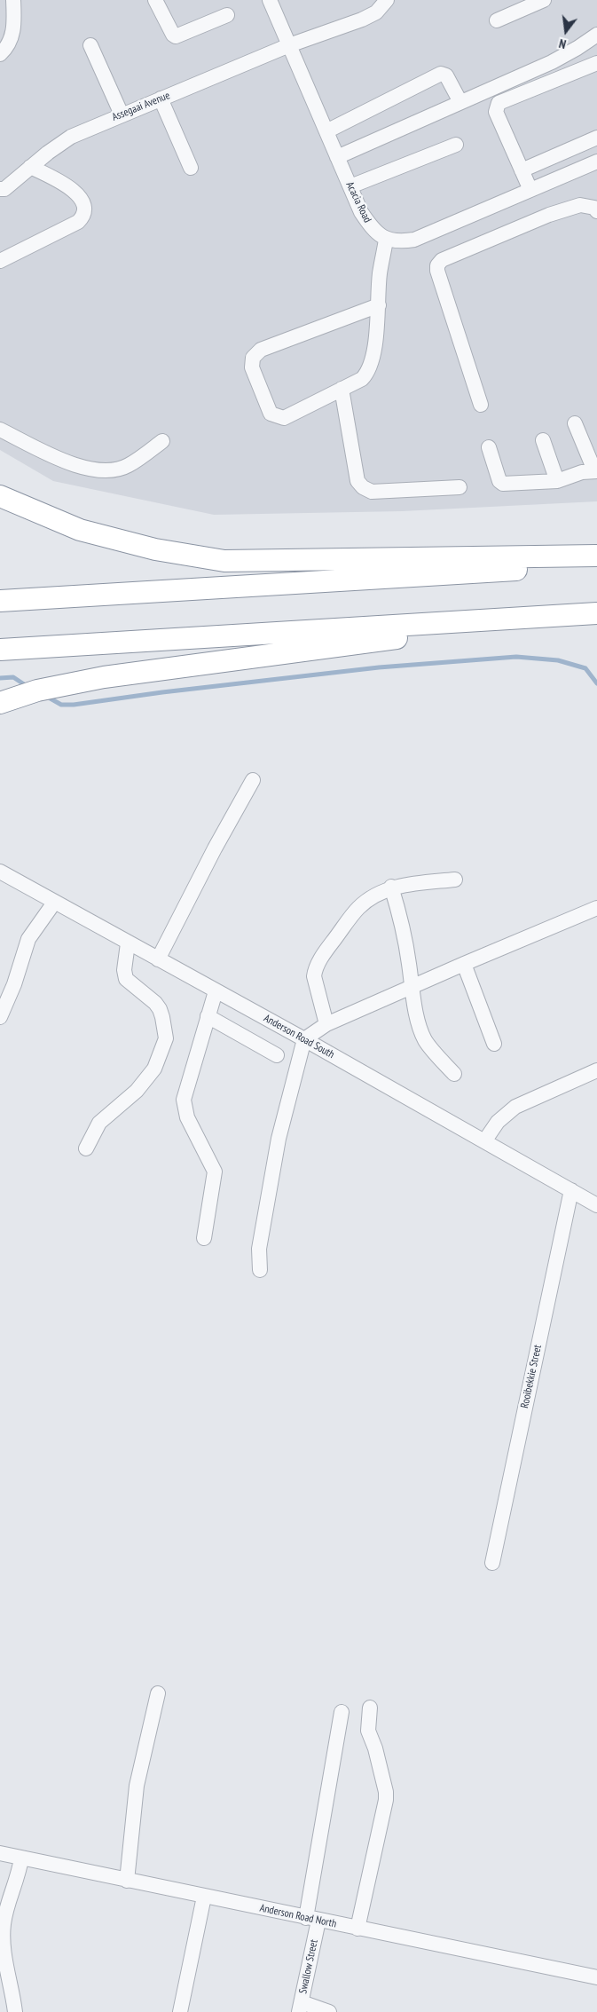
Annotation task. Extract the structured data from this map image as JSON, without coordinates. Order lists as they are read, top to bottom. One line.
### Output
{"streets":{"street":["Assegaai Avenue","Acacia Road","Anderson Road South","Rooibekkie Street","Anderson Road North","Swallow Street"]},"crossings":[["Assegaai Avenue","Acacia Road"],["Anderson Road South","Rooibekkie Street"],["Anderson Road North","Swallow Street"]],"north":"bottom"}
